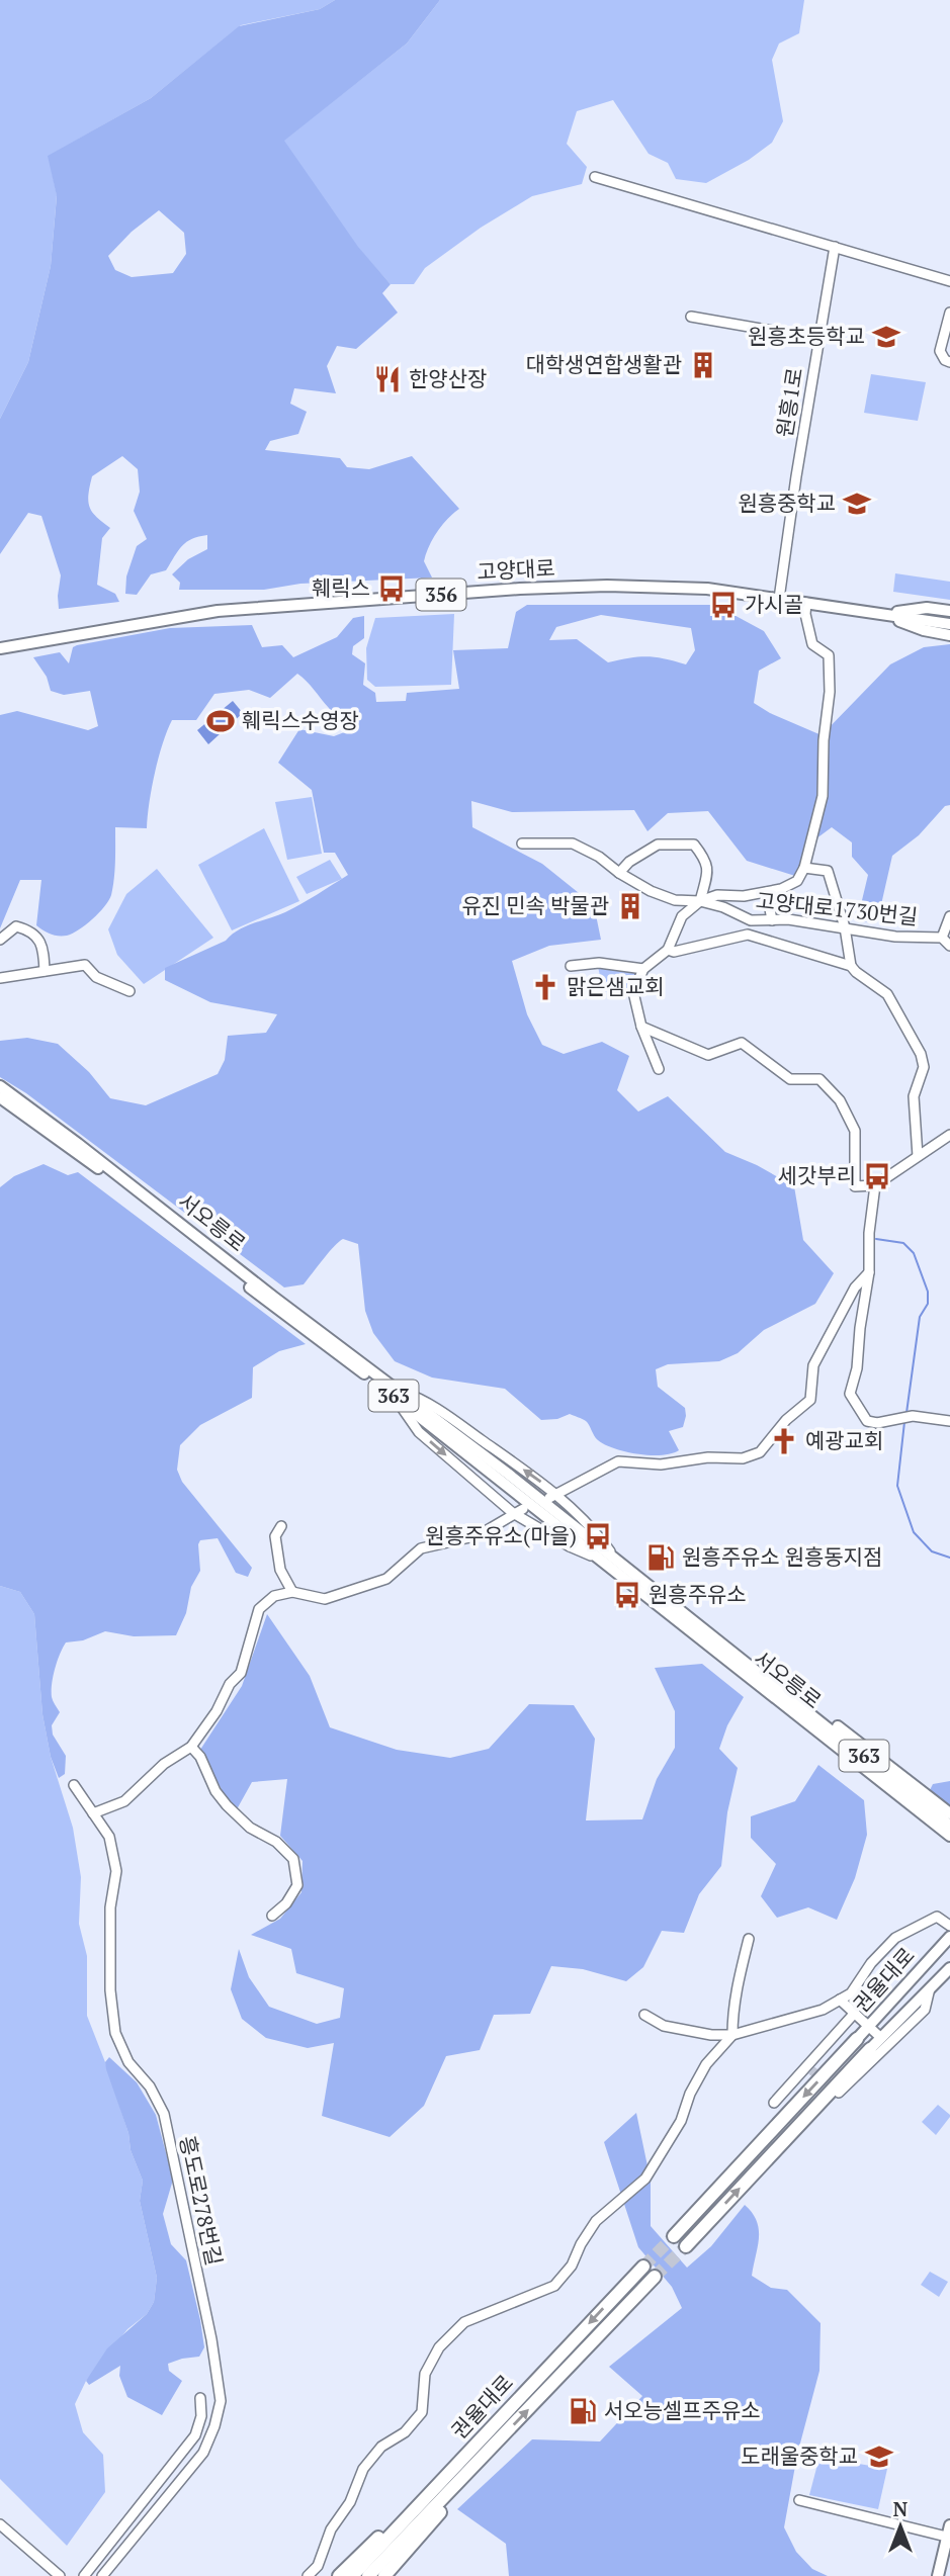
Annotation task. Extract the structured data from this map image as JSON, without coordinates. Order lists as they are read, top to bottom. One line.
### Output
{"streets":{"highway":["권율대로"],"main road":["고양대로","356","서오릉로","363"],"street":["원흥1로","고양대로1730번길","흥도로278번길"]},"crossings":[["원흥1로","고양대로"]],"places":{"school or university":["원흥초등학교","원흥중학교","도래울중학교"],"building":["대학생연합생활관","유진 민속 박물관"],"restaurant":["한양산장"],"bus stop":["훼릭스","가시골","세갓부리","원흥주유소(마을)","원흥주유소"],"sports":["훼릭스수영장"],"church":["맑은샘교회","예광교회"],"fuel station":["원흥주유소 원흥동지점","서오능셀프주유소"]},"north":"top"}
